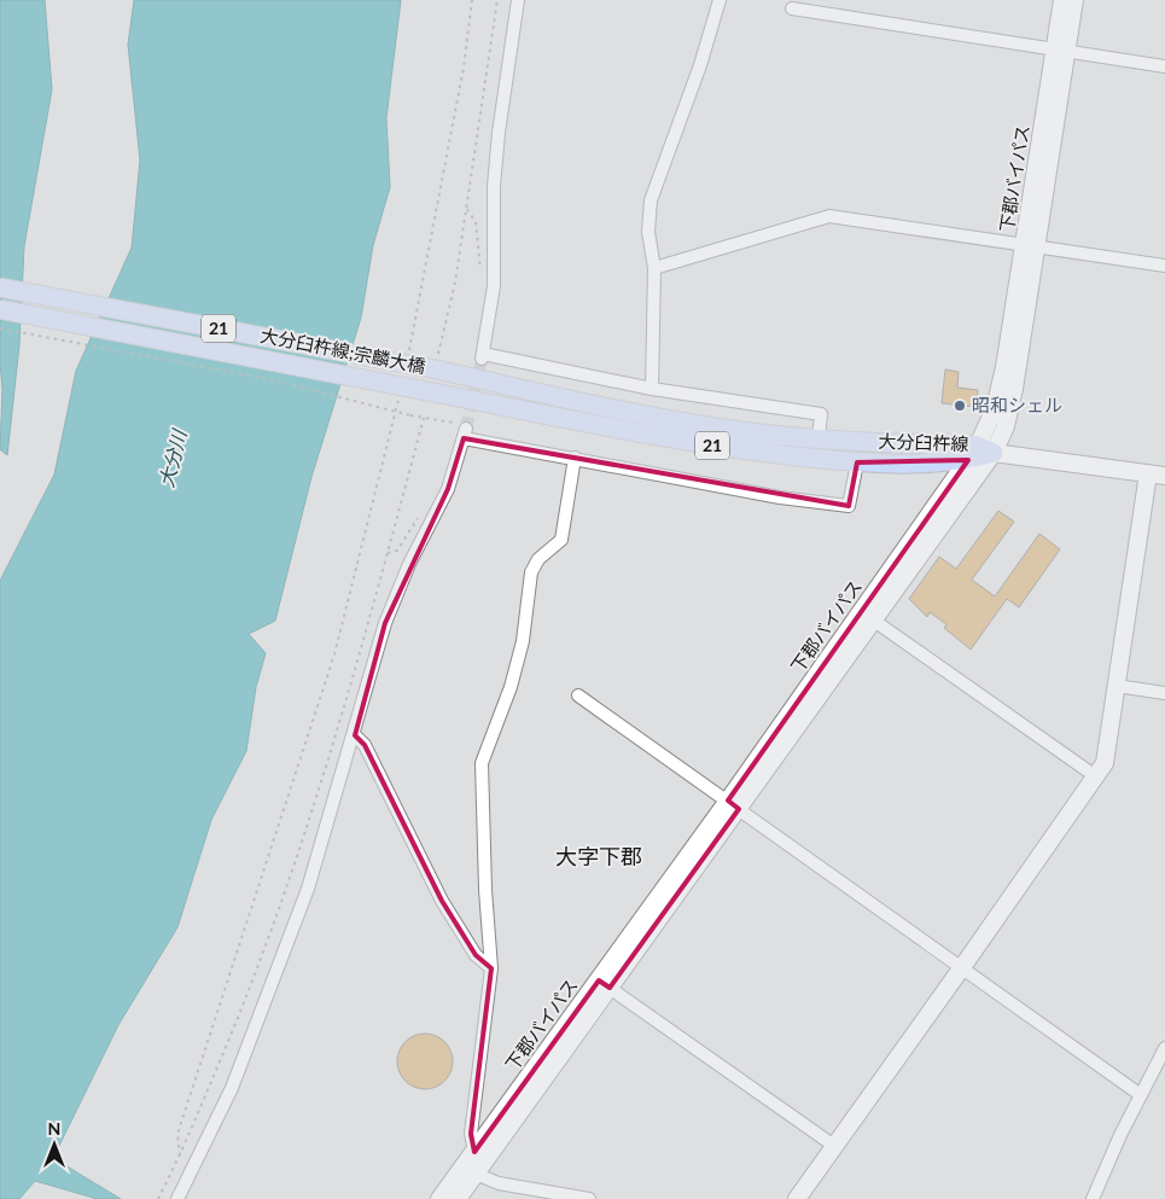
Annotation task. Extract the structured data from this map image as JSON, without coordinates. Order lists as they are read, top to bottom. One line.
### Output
{"streets":{"main road":["21","大分臼杵線;宗麟大橋","大分臼杵線"],"street":["下郡バイパス"]},"crossings":[["下郡バイパス","大分臼杵線"],["大分臼杵線;宗麟大橋","大分臼杵線"]],"districts":["大字下郡"],"water":["大分川"],"places":["昭和シェル"],"north":"top"}
